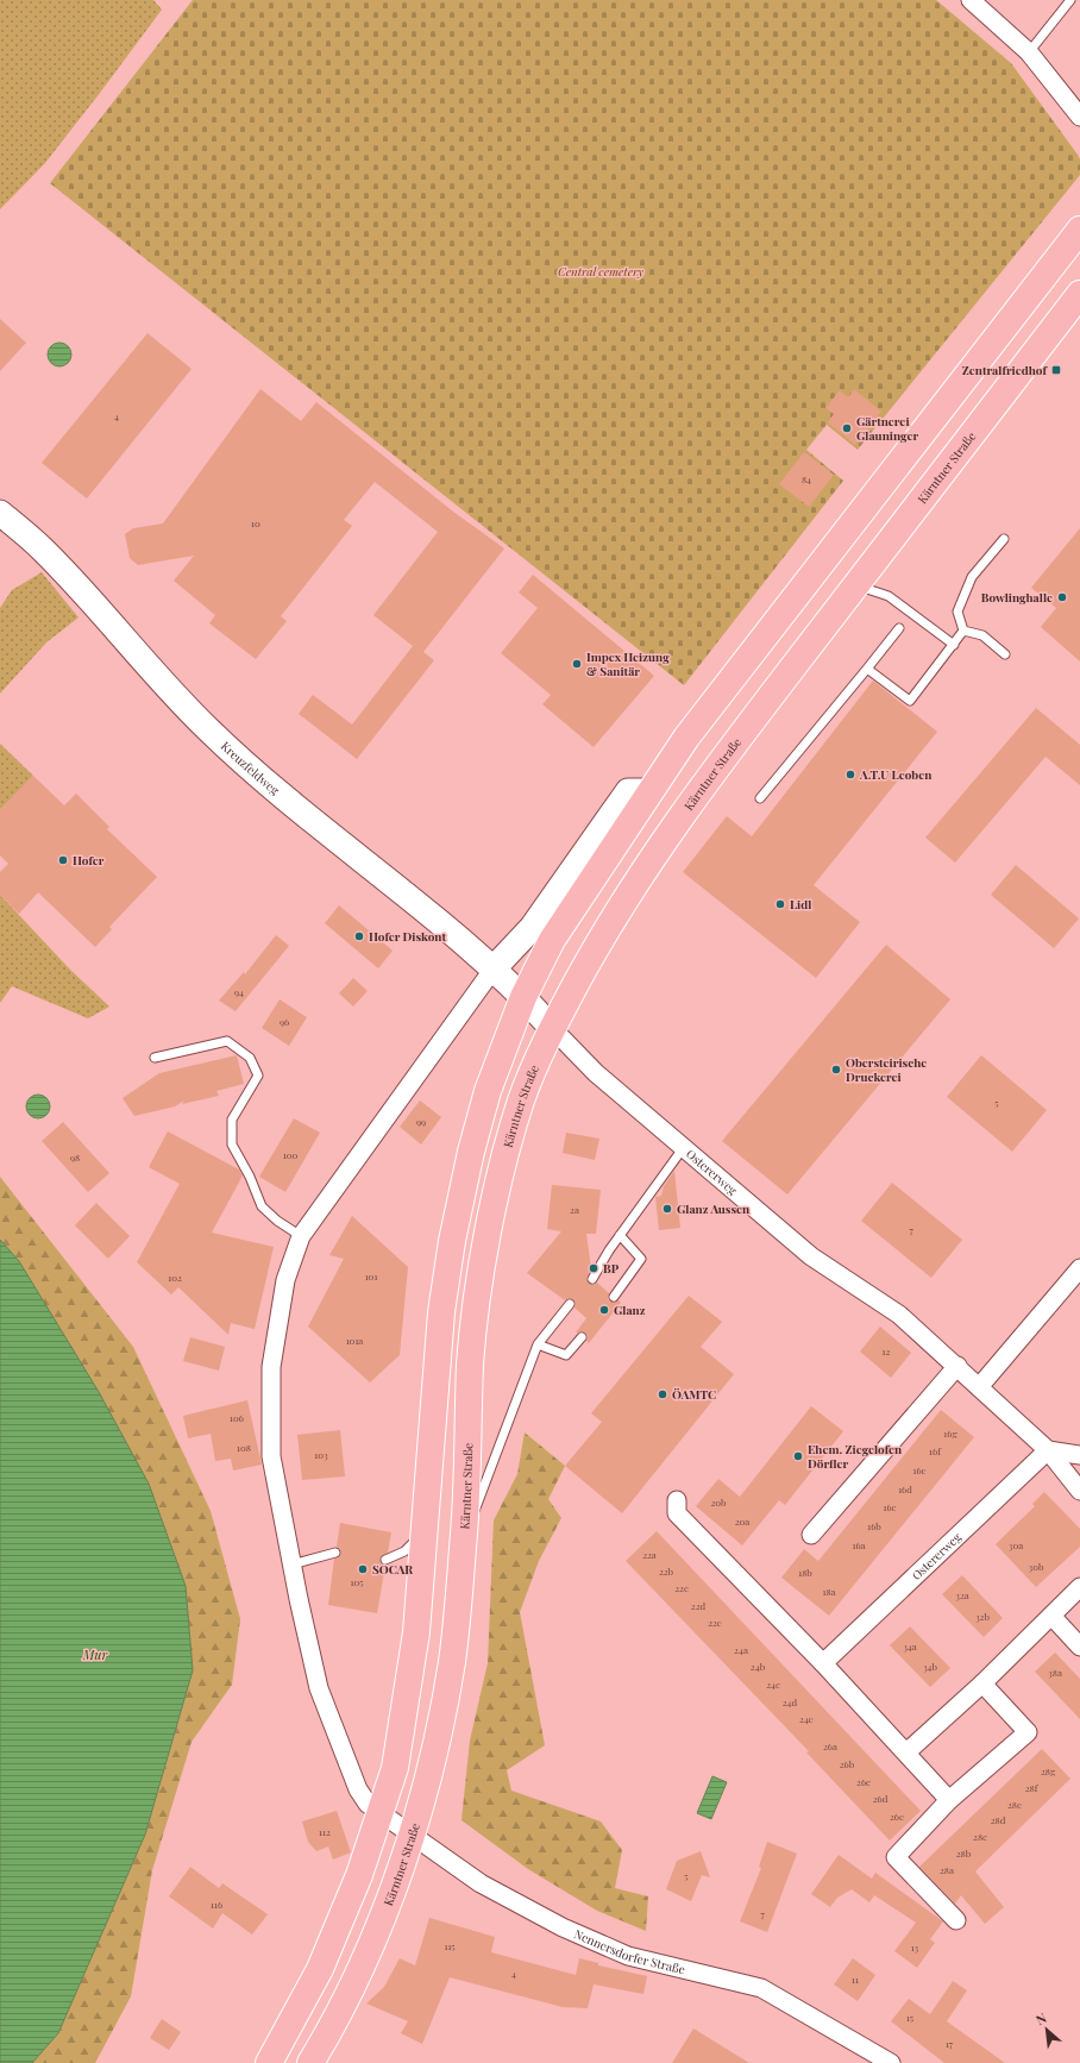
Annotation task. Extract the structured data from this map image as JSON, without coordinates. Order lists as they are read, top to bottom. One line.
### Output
{"streets":{"main road":["Kärntner Straße","Kreuzfeldweg","Ostererweg"],"street":["Nennersdorfer Straße"]},"crossings":[["Kärntner Straße","Ostererweg"],["Kärntner Straße","Nennersdorfer Straße"],["Kreuzfeldweg","Ostererweg"]],"water":["Mur"],"parks":["Central cemetery"],"places":{"transit":["Zentralfriedhof"],"other":["Gärtnerei Glauninger","Bowlinghalle","Impex Heizung & Sanitär","A.T.U Leoben","Hofer","Lidl","Hofer Diskont","Obersteirische Druckerei","Glanz Aussen","BP","Glanz","ÖAMTC","Ehem. Ziegelofen Dörfler","SOCAR"]},"house_numbers":["4","84","10","94","96","5","99","100","98","2a","7","101","102","101a","12","106","16g","108","16f","103","16e","16d","20b","16c","20a","16b","16a","30a","22a","30b","22b","18b","105","22c","18a","32a","22d","32b","22e","34a","24a","24b","34b","38a","24c","24d","24e","26a","26b","28g","26c","28f","26d","28e","26e","28d","112","28c","28b","28a","5","116","7","115","13","4","11","15","17"],"north":"top left"}
